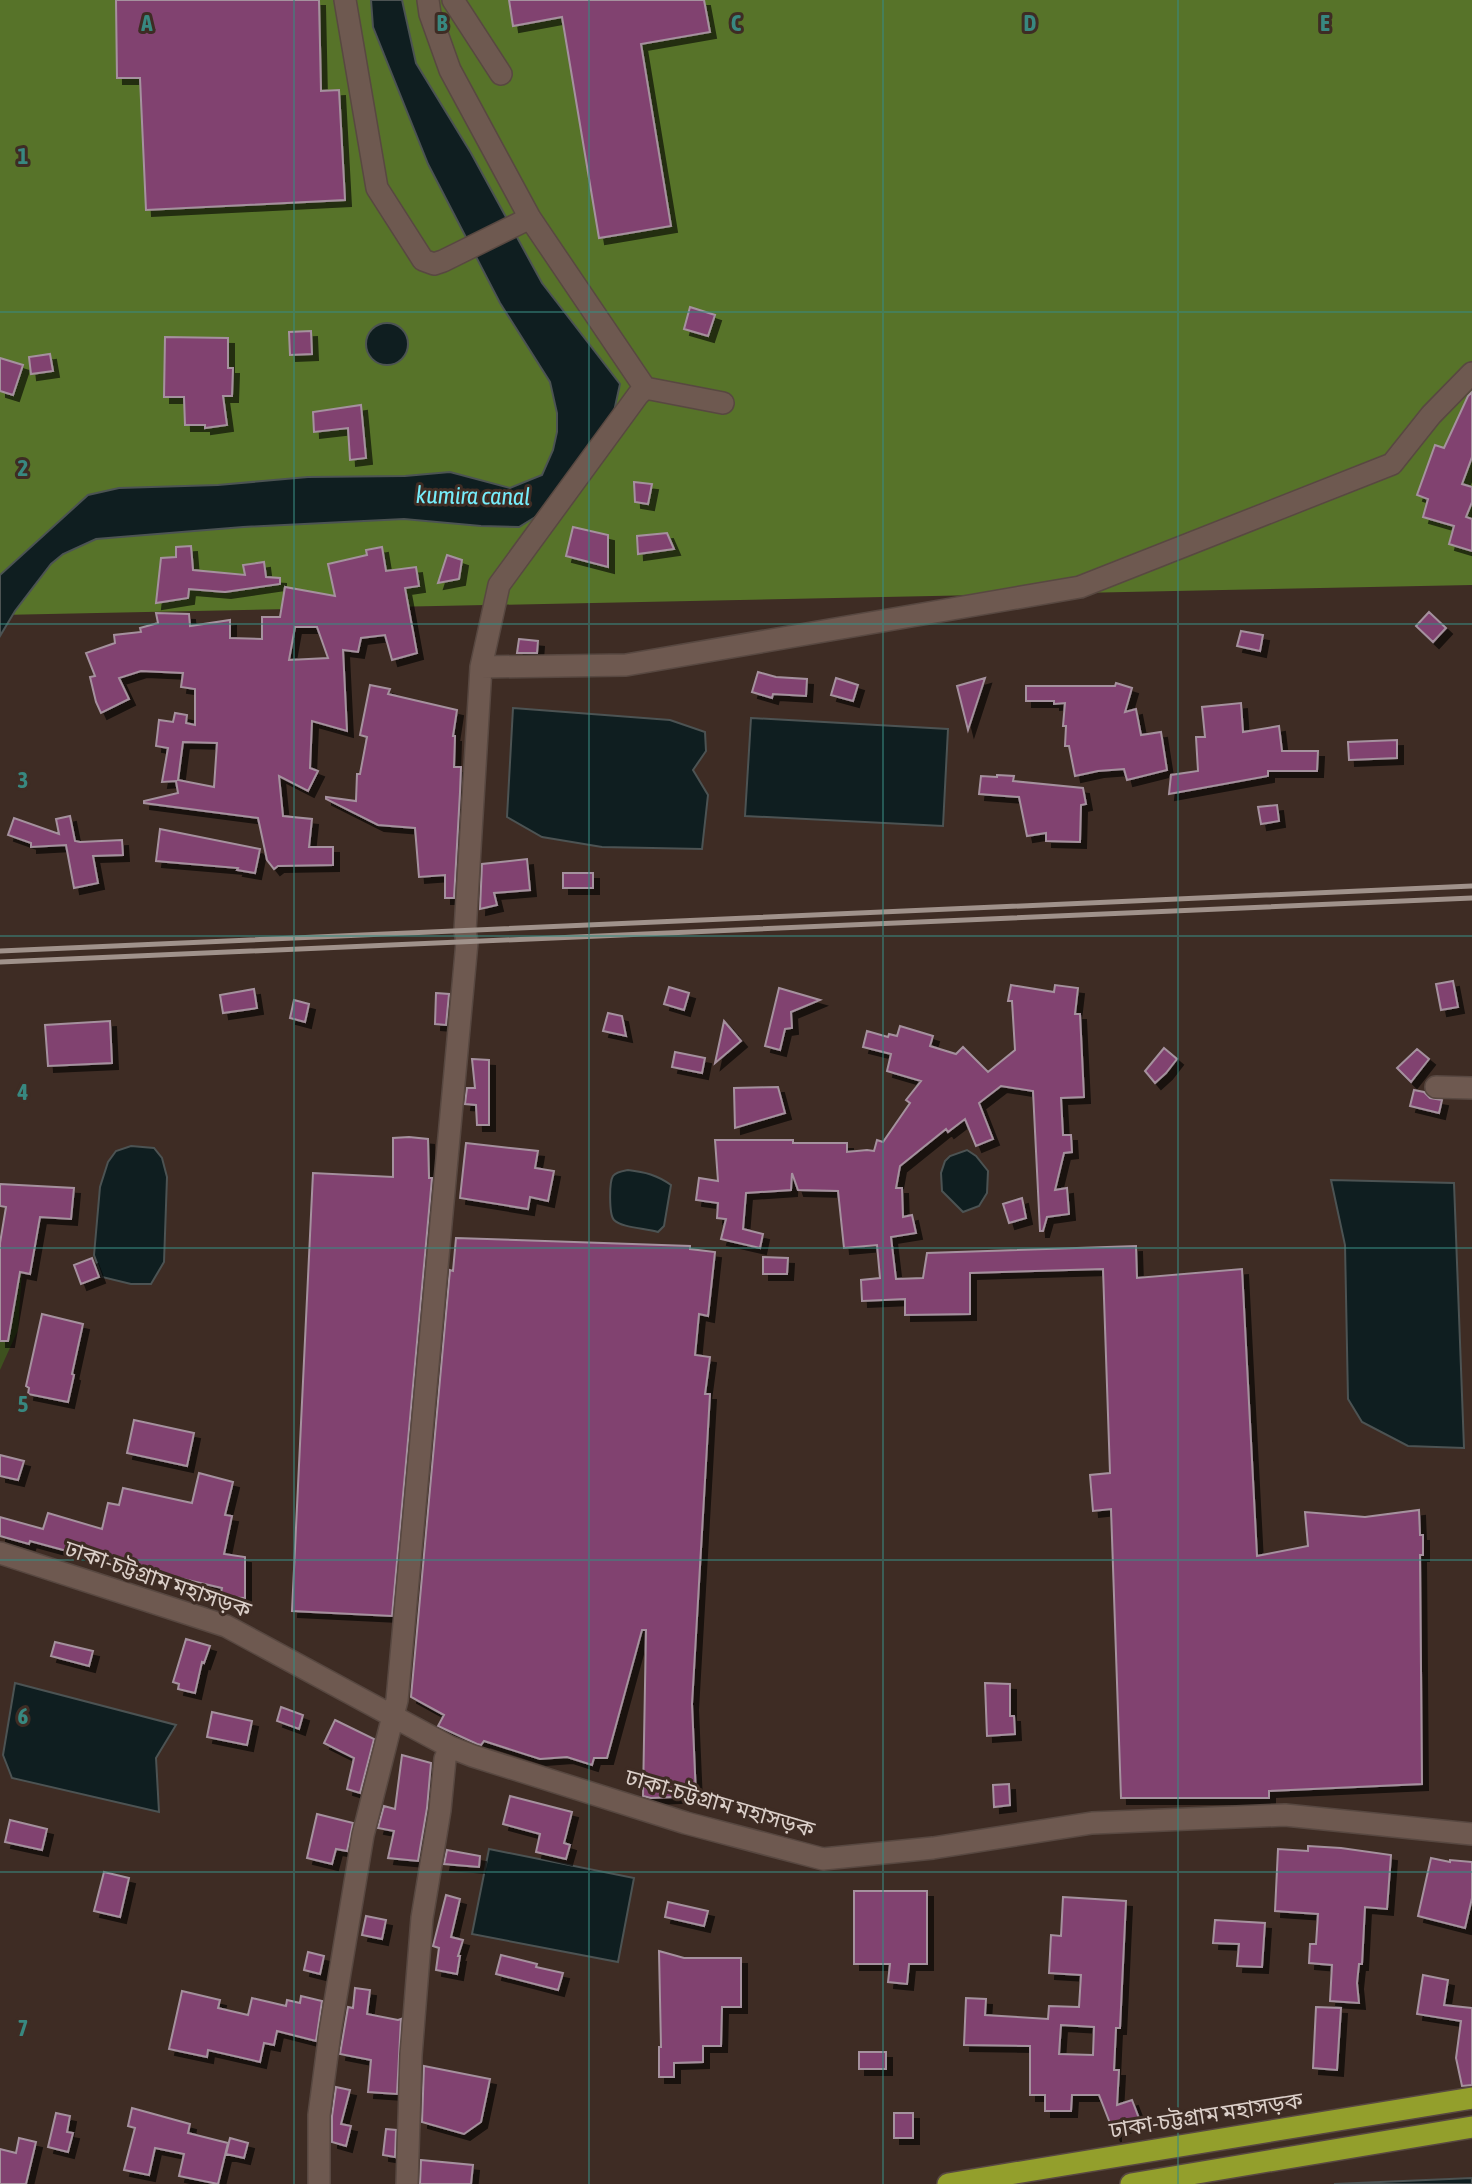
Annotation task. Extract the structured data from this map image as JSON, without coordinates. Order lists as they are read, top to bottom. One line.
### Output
{"streets":{"highway":["ঢাকা-চট্টগ্রাম মহাসড়ক"]},"water":["kumira canal"],"grid":{"columns":["A","B","C","D","E"],"rows":["1","2","3","4","5","6","7"]}}
